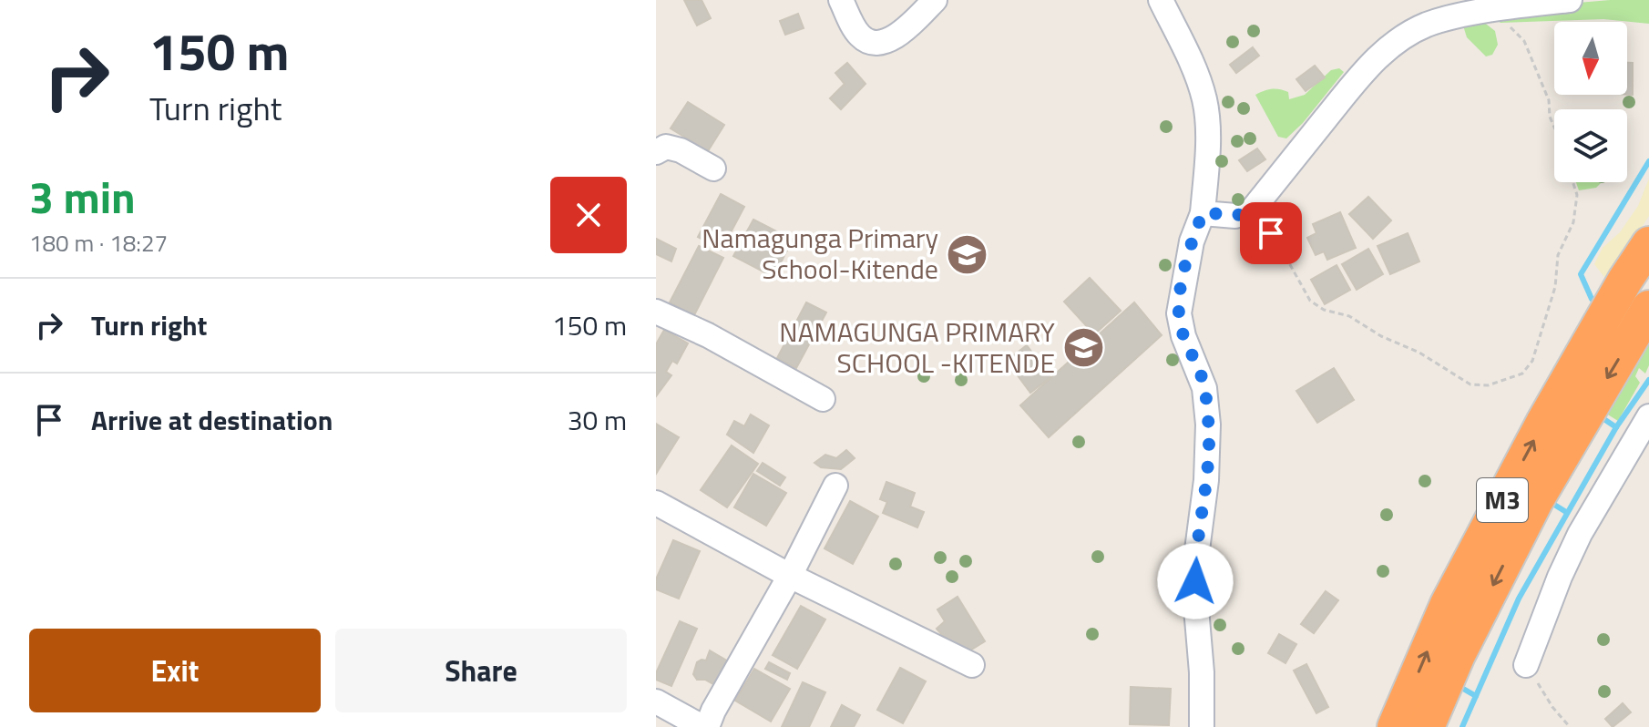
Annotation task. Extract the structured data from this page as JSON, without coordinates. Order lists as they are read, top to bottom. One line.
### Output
{"streets":{"highway":["M3"]},"places":{"school or university":["Namagunga Primary School-Kitende","NAMAGUNGA PRIMARY SCHOOL -KITENDE"]},"north":"bottom","page":{"turn":["150 m","Turn right"],"heading":["3 min","180 m · 18:27"],"list":[{"name":"Turn right","value":"150 m"},{"name":"Arrive at destination","value":"30 m"}],"buttons":["Exit","Share"]}}
